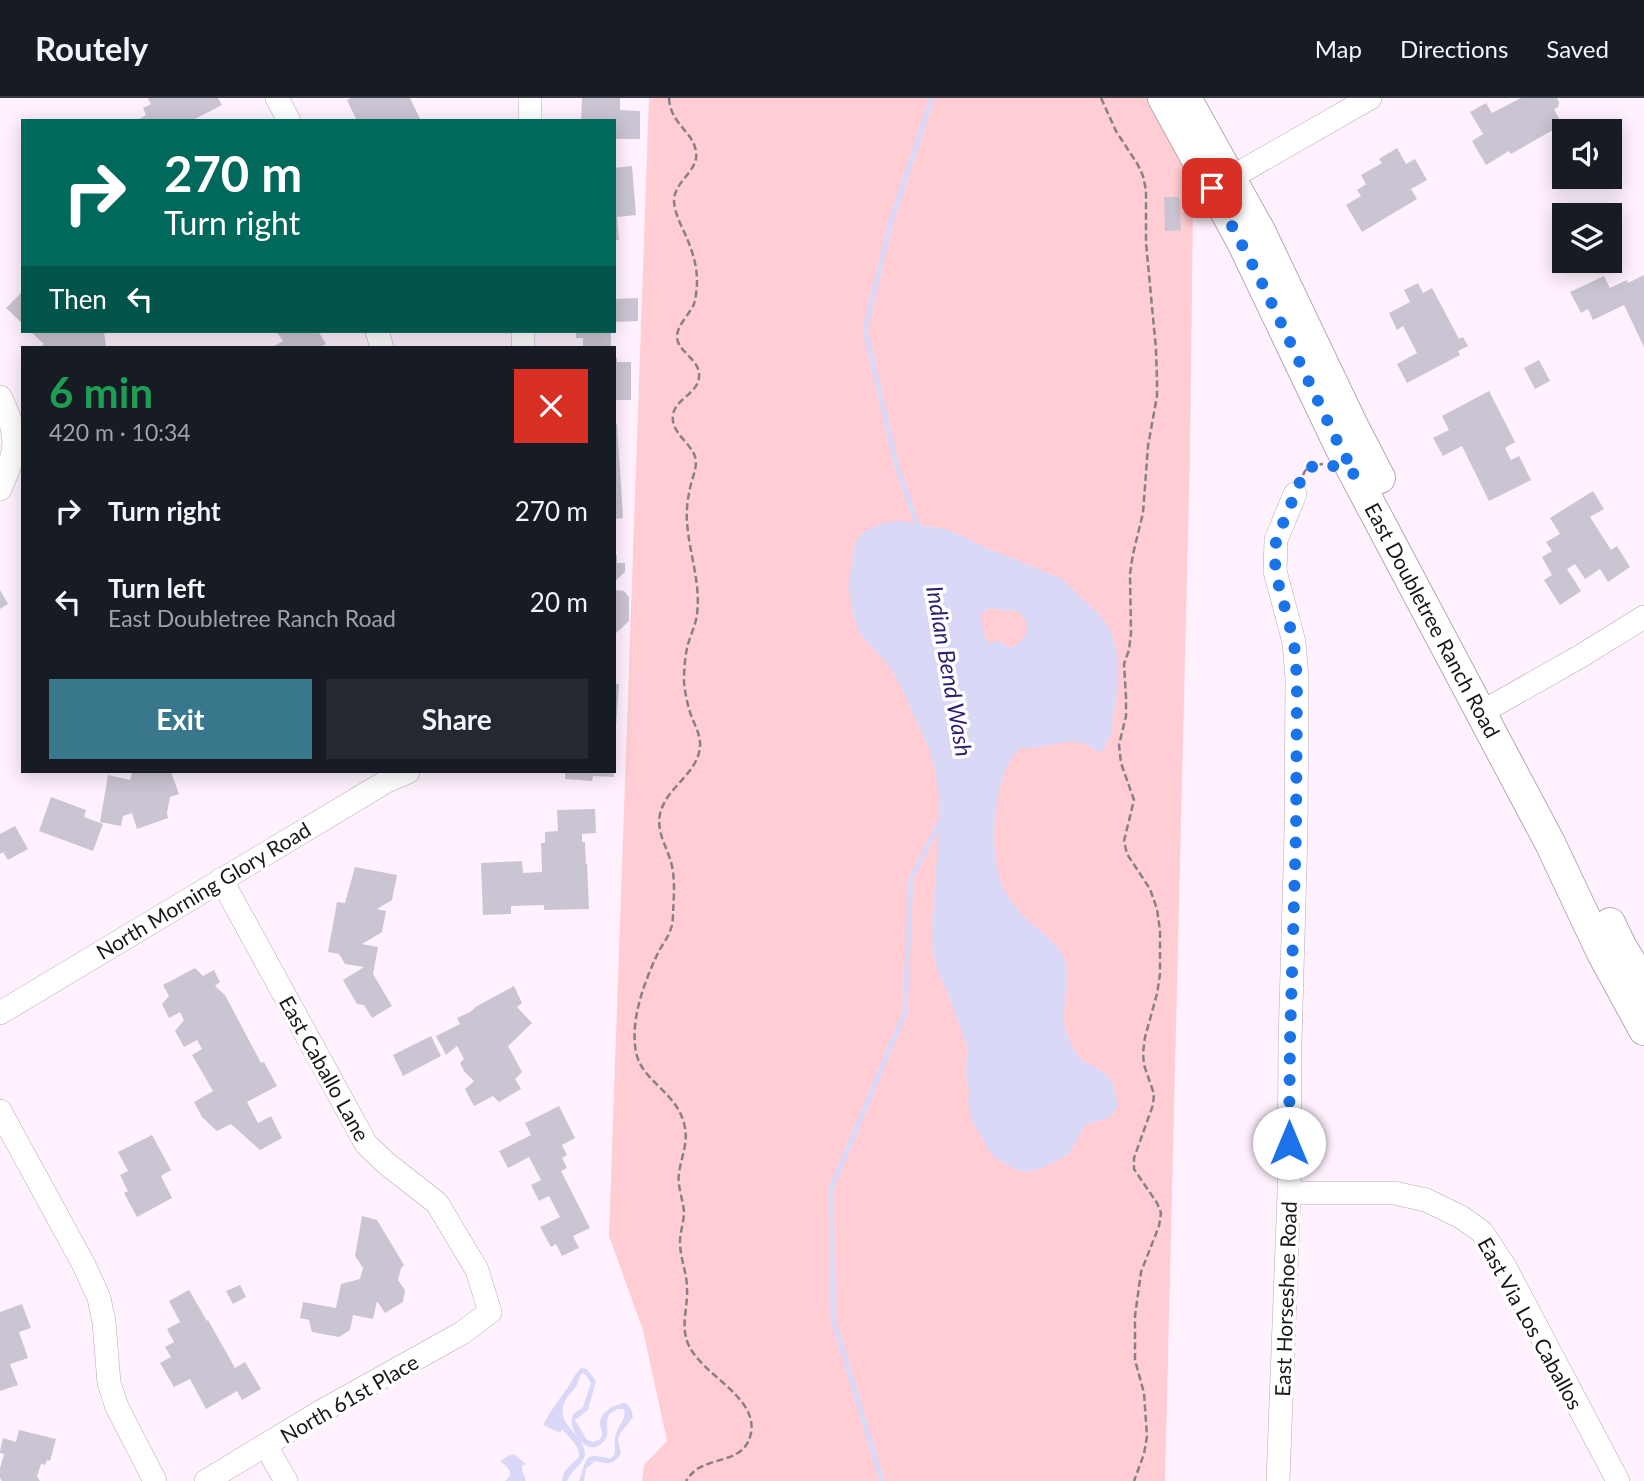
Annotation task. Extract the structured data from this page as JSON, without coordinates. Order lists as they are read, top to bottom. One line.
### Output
{"streets":{"main road":["East Doubletree Ranch Road"],"street":["North Morning Glory Road","East Caballo Lane","East Horseshoe Road","East Via Los Caballos","North 61st Place"]},"crossings":[["North Morning Glory Road","East Caballo Lane"],["East Caballo Lane","North 61st Place"],["East Horseshoe Road","East Via Los Caballos"]],"water":["Indian Bend Wash"],"page":{"header":"Routely","nav":["Map","Directions","Saved"],"turn":["270 m","Turn right"],"then":"Then","heading":["6 min","420 m · 10:34"],"list":[{"name":"Turn right","value":"270 m"},{"name":"Turn left","note":"East Doubletree Ranch Road","value":"20 m"}],"buttons":["Exit","Share"]}}
